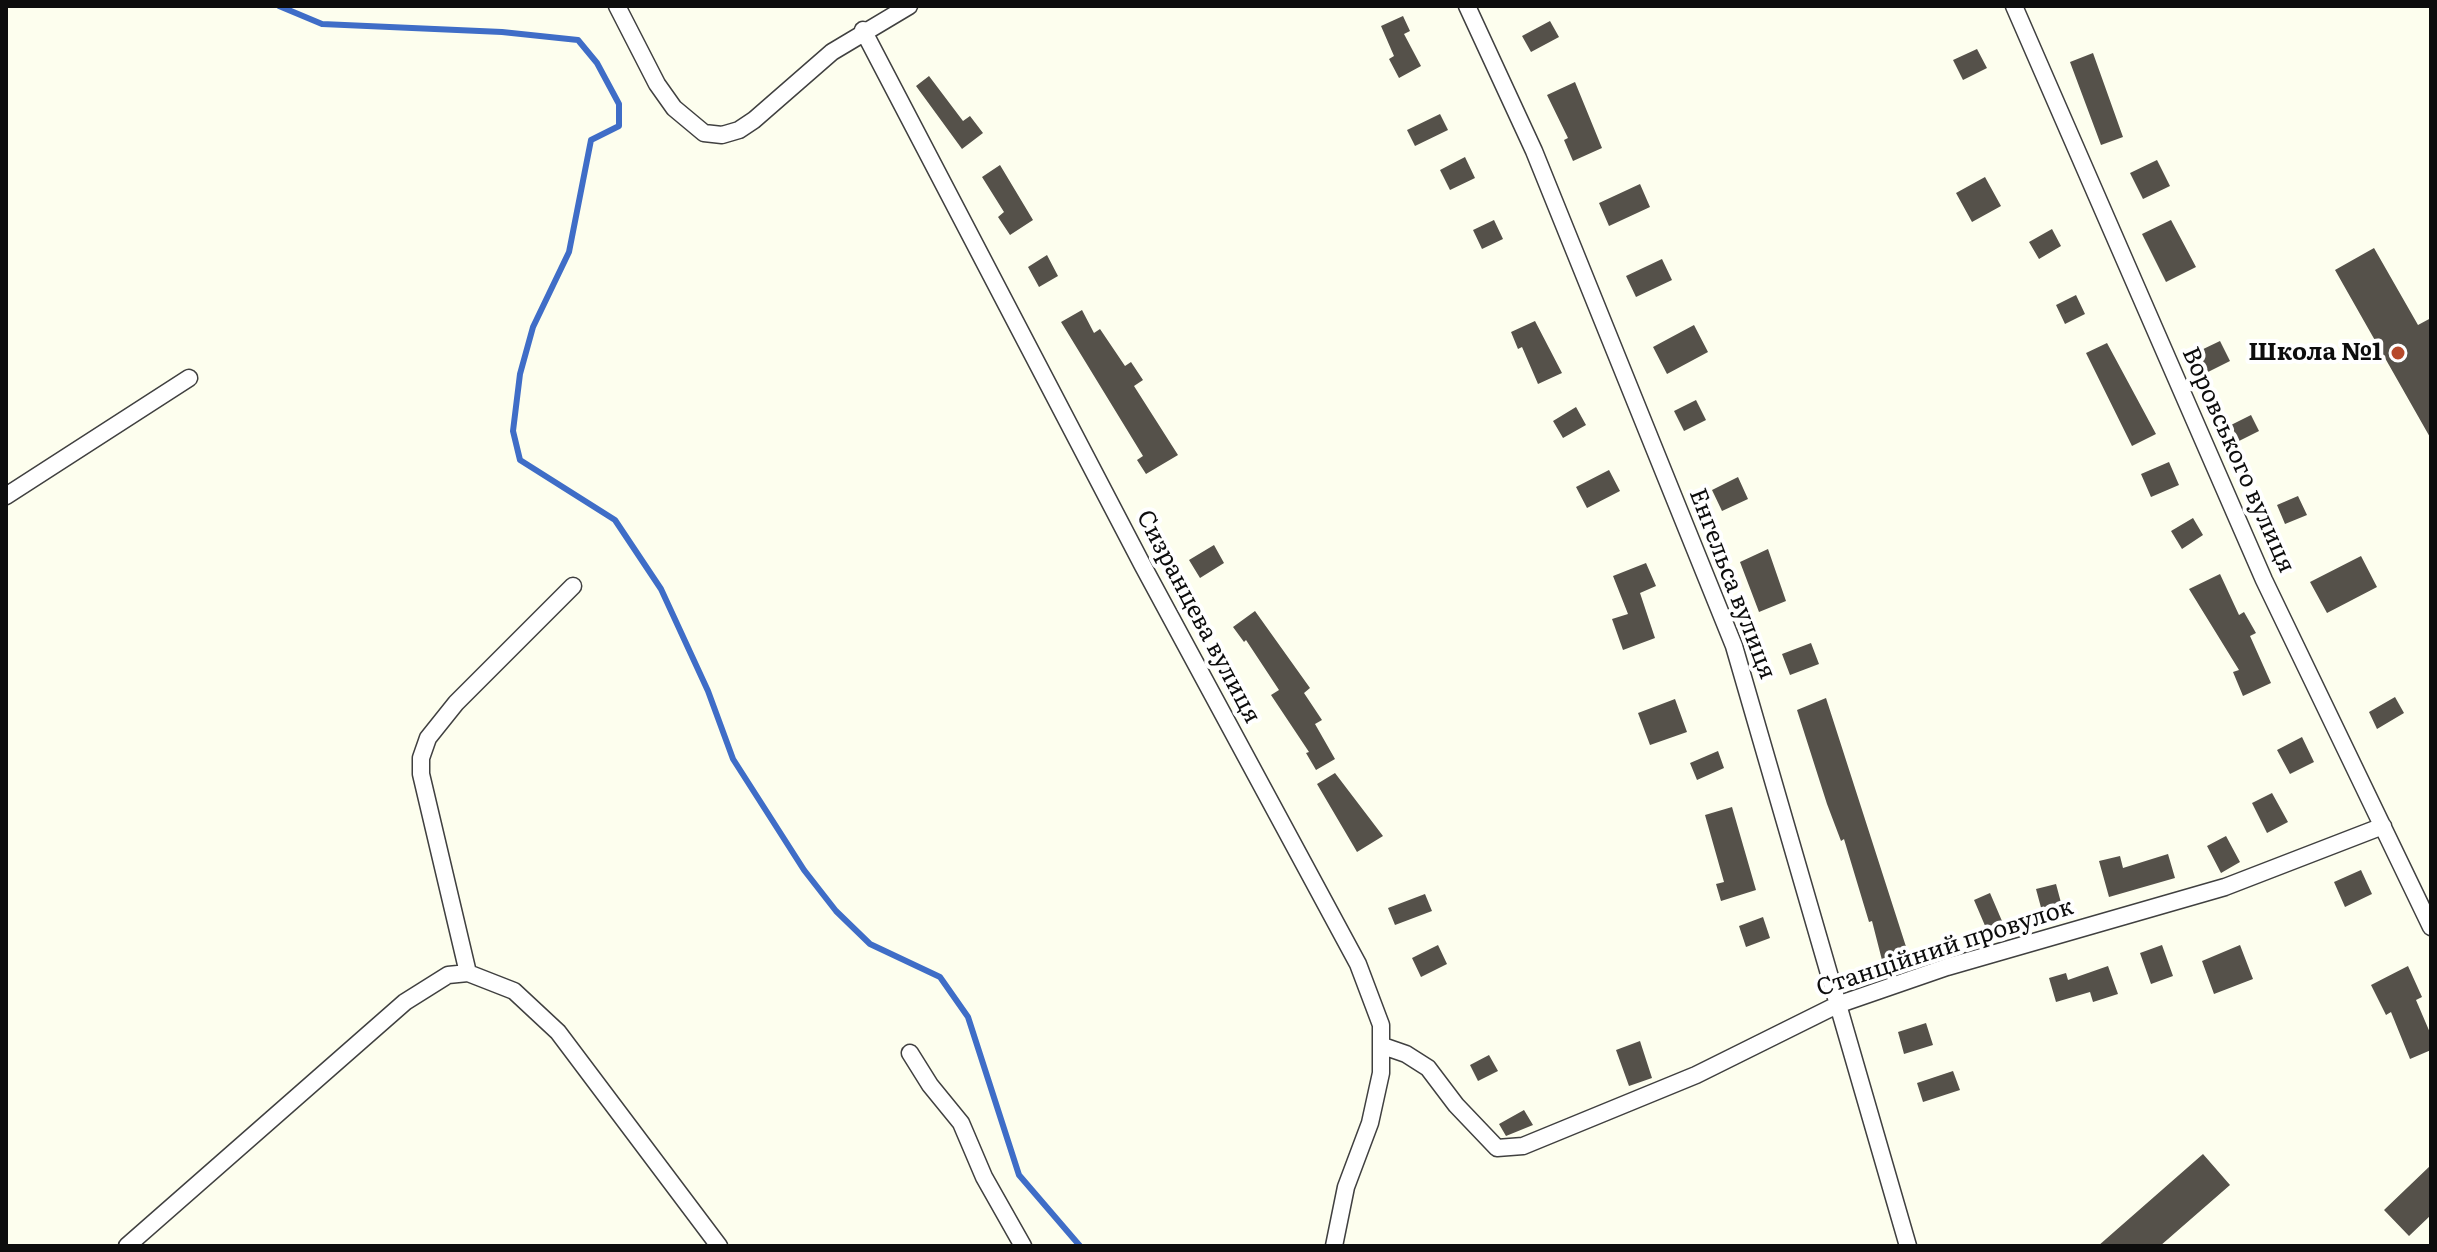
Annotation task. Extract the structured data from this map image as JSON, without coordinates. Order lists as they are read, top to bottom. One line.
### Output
{"streets":{"street":["Воровського вулиця","Енгельса вулиця","Сизранцева вулиця","Станційний провулок"]},"crossings":[["Воровського вулиця","Станційний провулок"],["Енгельса вулиця","Станційний провулок"],["Сизранцева вулиця","Станційний провулок"]],"places":["Школа №1"]}
